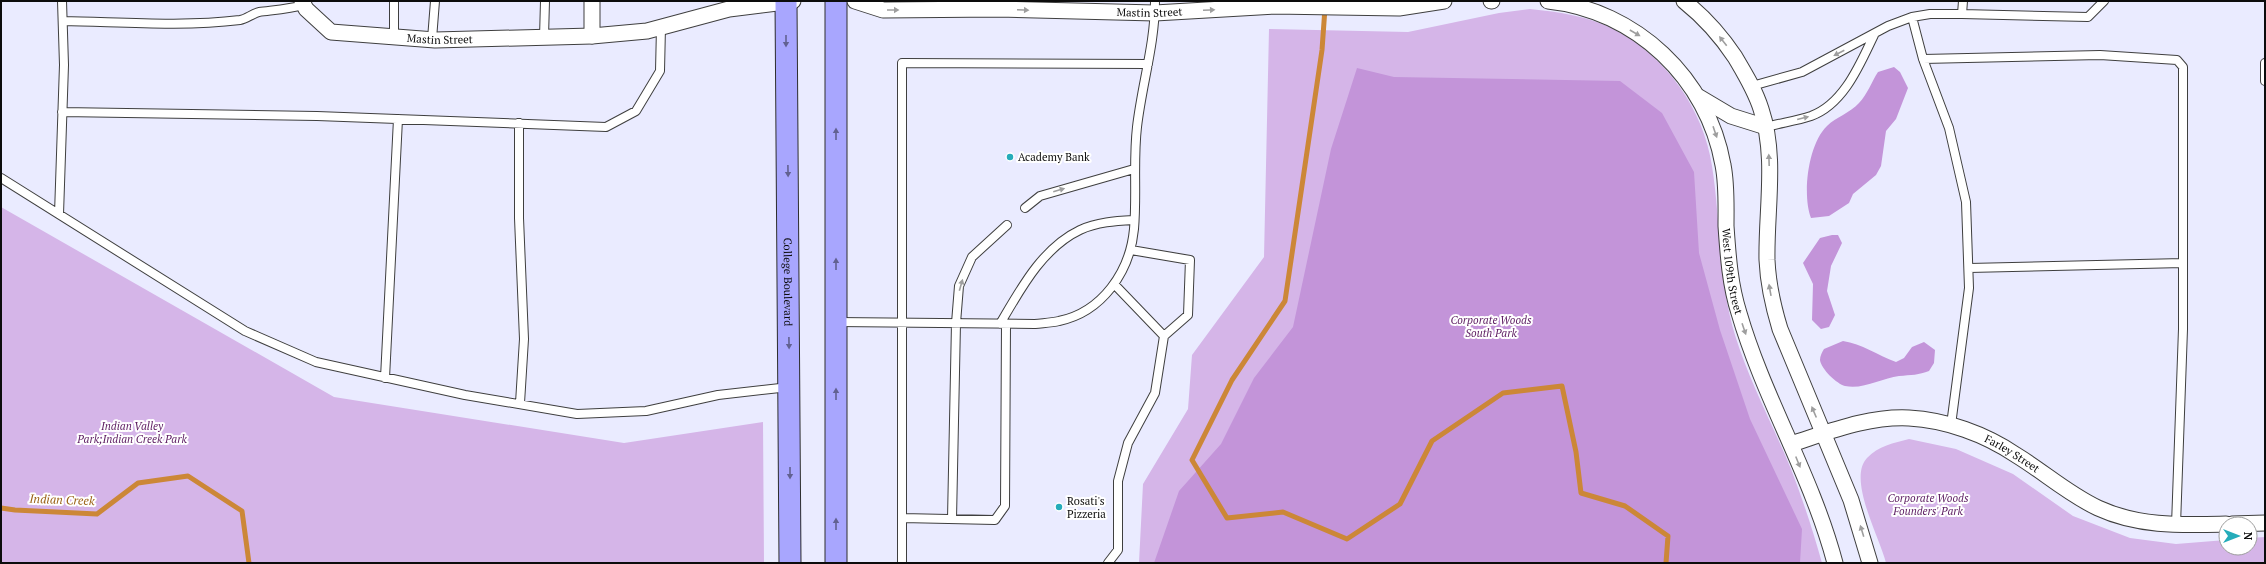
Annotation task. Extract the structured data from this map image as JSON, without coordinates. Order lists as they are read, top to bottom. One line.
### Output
{"streets":{"main road":["College Boulevard"],"street":["Mastin Street","West 109th Street","Farley Street"]},"crossings":[["Mastin Street","College Boulevard"],["West 109th Street","Farley Street"]],"one_way":["Mastin Street"],"water":["Indian Creek"],"parks":["Corporate Woods South Park","Indian Valley Park;Indian Creek Park","Corporate Woods Founders' Park"],"places":["Academy Bank","Rosati's Pizzeria"],"north":"right"}
